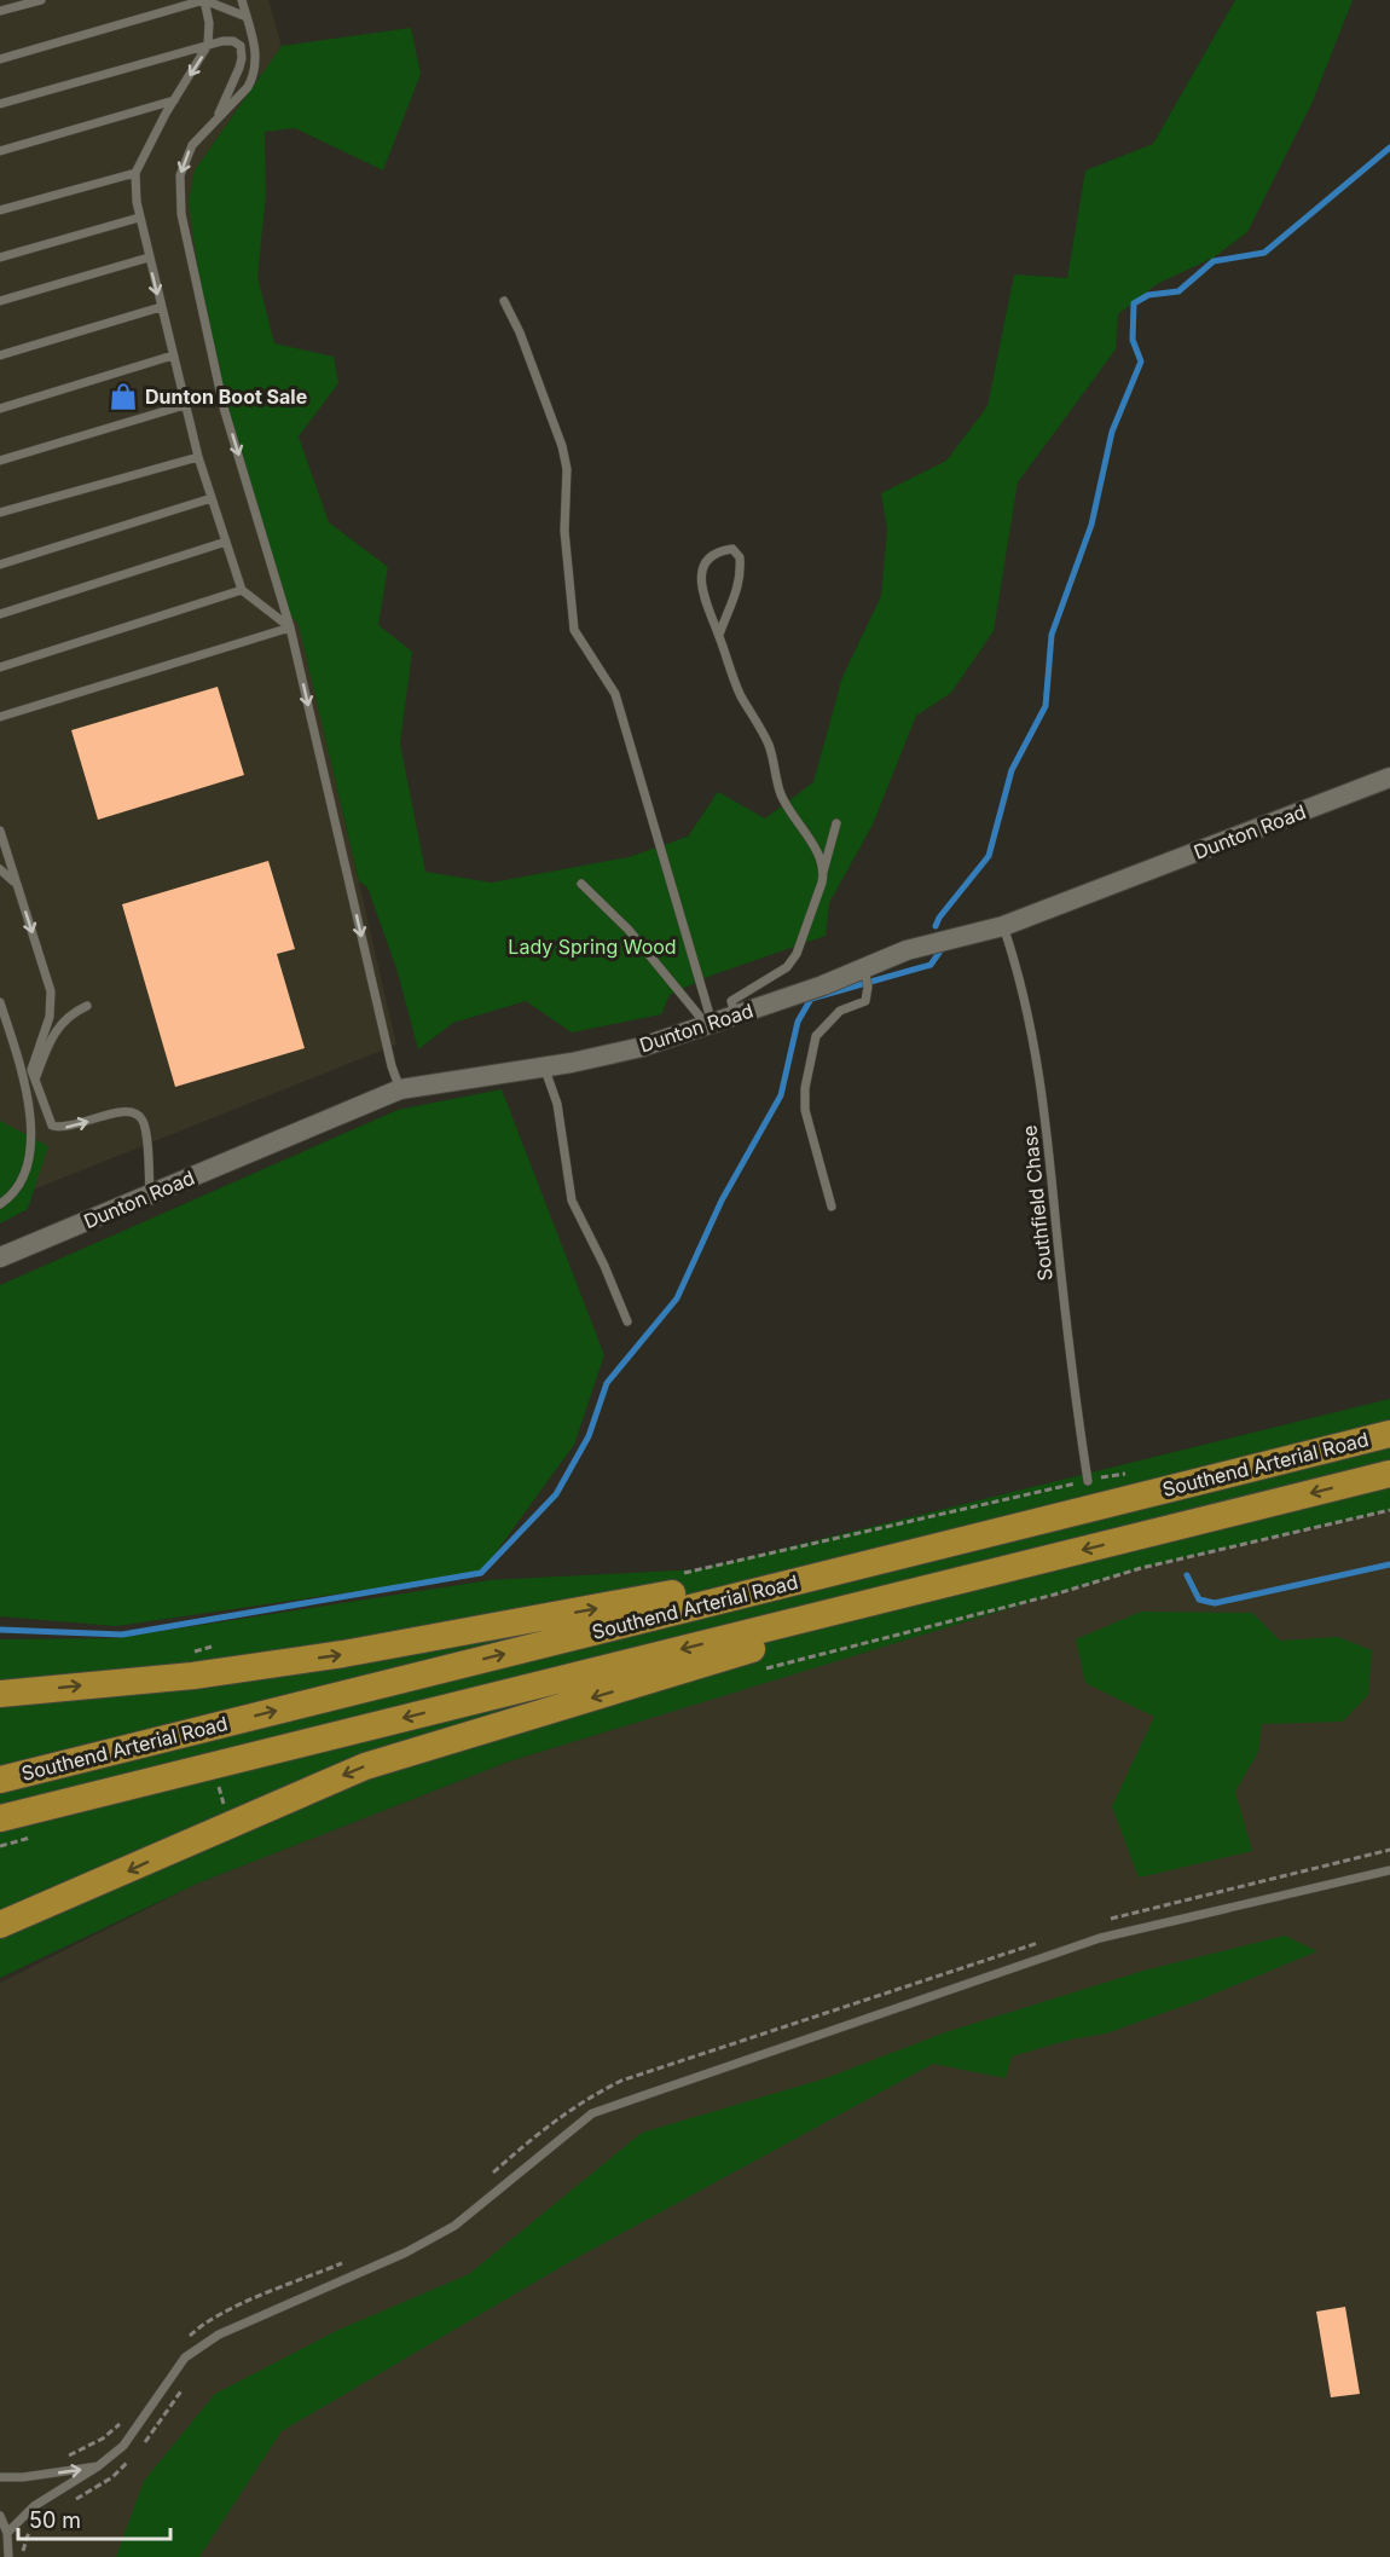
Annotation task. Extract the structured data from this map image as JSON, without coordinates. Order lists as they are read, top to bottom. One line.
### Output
{"streets":{"highway":["Southend Arterial Road"],"street":["Dunton Road"],"lane":["Southfield Chase"]},"crossings":[["Dunton Road","Southfield Chase"],["Southfield Chase","Southend Arterial Road"]],"parks":["Lady Spring Wood"],"places":{"shop":["Dunton Boot Sale"]},"scale_bar":"50 m"}
